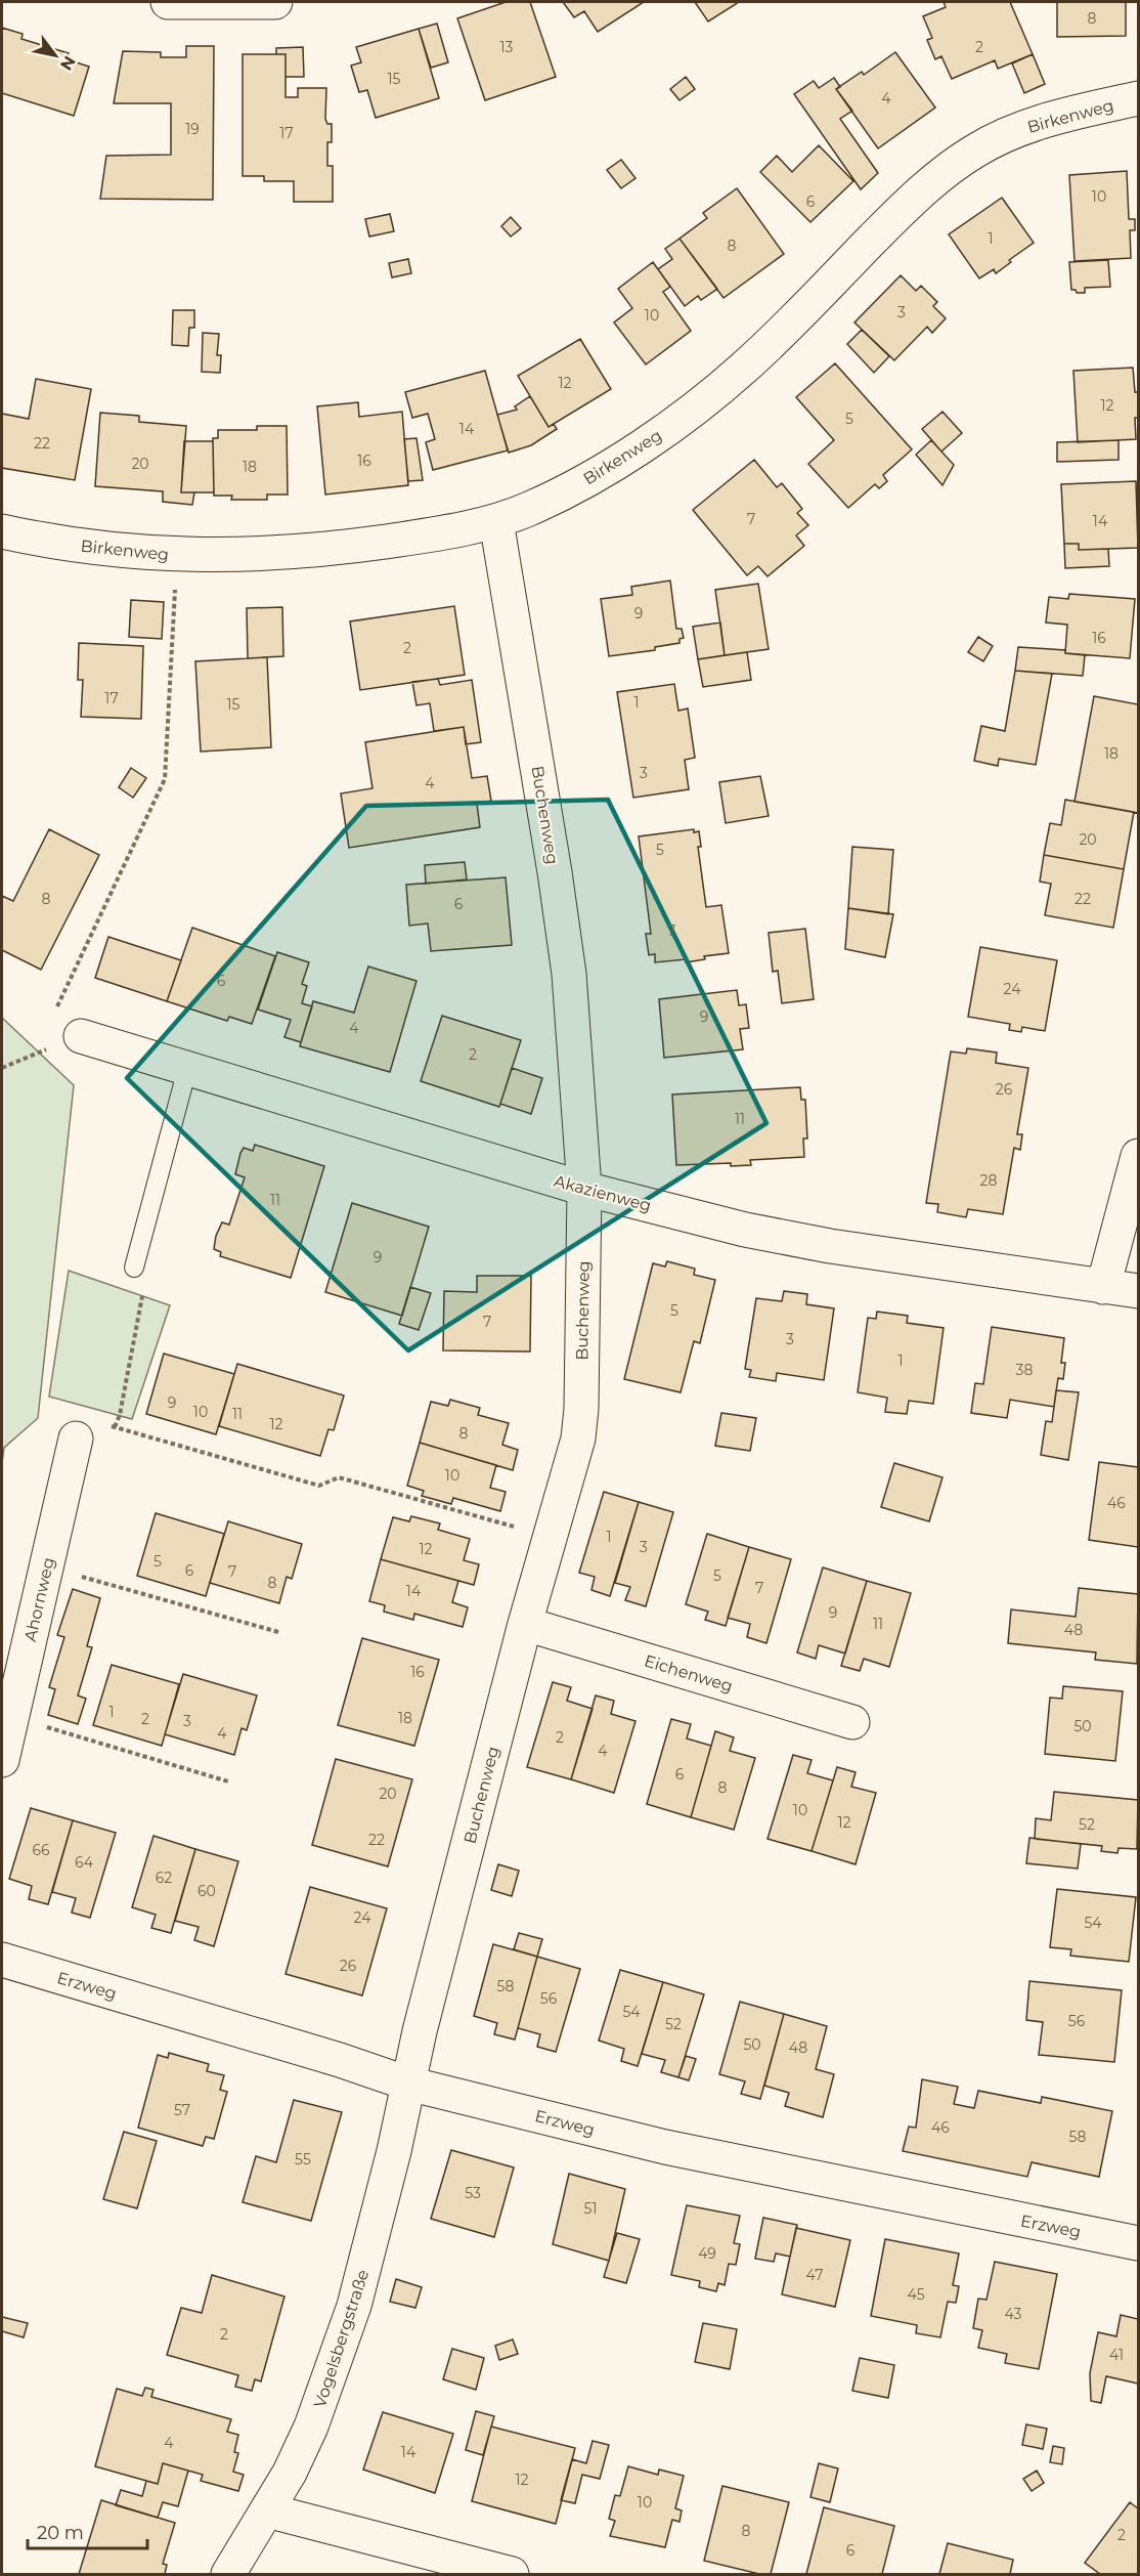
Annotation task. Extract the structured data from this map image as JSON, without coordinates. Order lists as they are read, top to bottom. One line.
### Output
{"streets":{"street":["Birkenweg","Buchenweg","Akazienweg","Ahornweg","Eichenweg","Erzweg","Vogelsbergstraße"]},"crossings":[["Birkenweg","Buchenweg"],["Buchenweg","Akazienweg"],["Buchenweg","Eichenweg"],["Buchenweg","Erzweg"],["Buchenweg","Vogelsbergstraße"],["Erzweg","Vogelsbergstraße"]],"house_numbers":["8","13","2","15","4","19","17","10","6","1","8","3","10","12","12","5","14","22","16","20","18","7","14","9","16","2","17","1","15","18","3","4","20","5","8","22","6","7","6","24","9","4","2","26","11","28","11","9","5","7","3","1","38","9","10","11","12","8","10","46","1","3","12","5","6","7","5","8","7","14","9","11","48","16","1","18","2","3","50","4","2","4","6","8","20","10","12","52","22","66","64","62","60","24","54","26","58","56","54","56","52","50","48","57","46","58","55","53","51","49","47","45","43","2","41","4","14","12","10","8","2","6"],"scale_bar":"20 m","north":"bottom right"}
